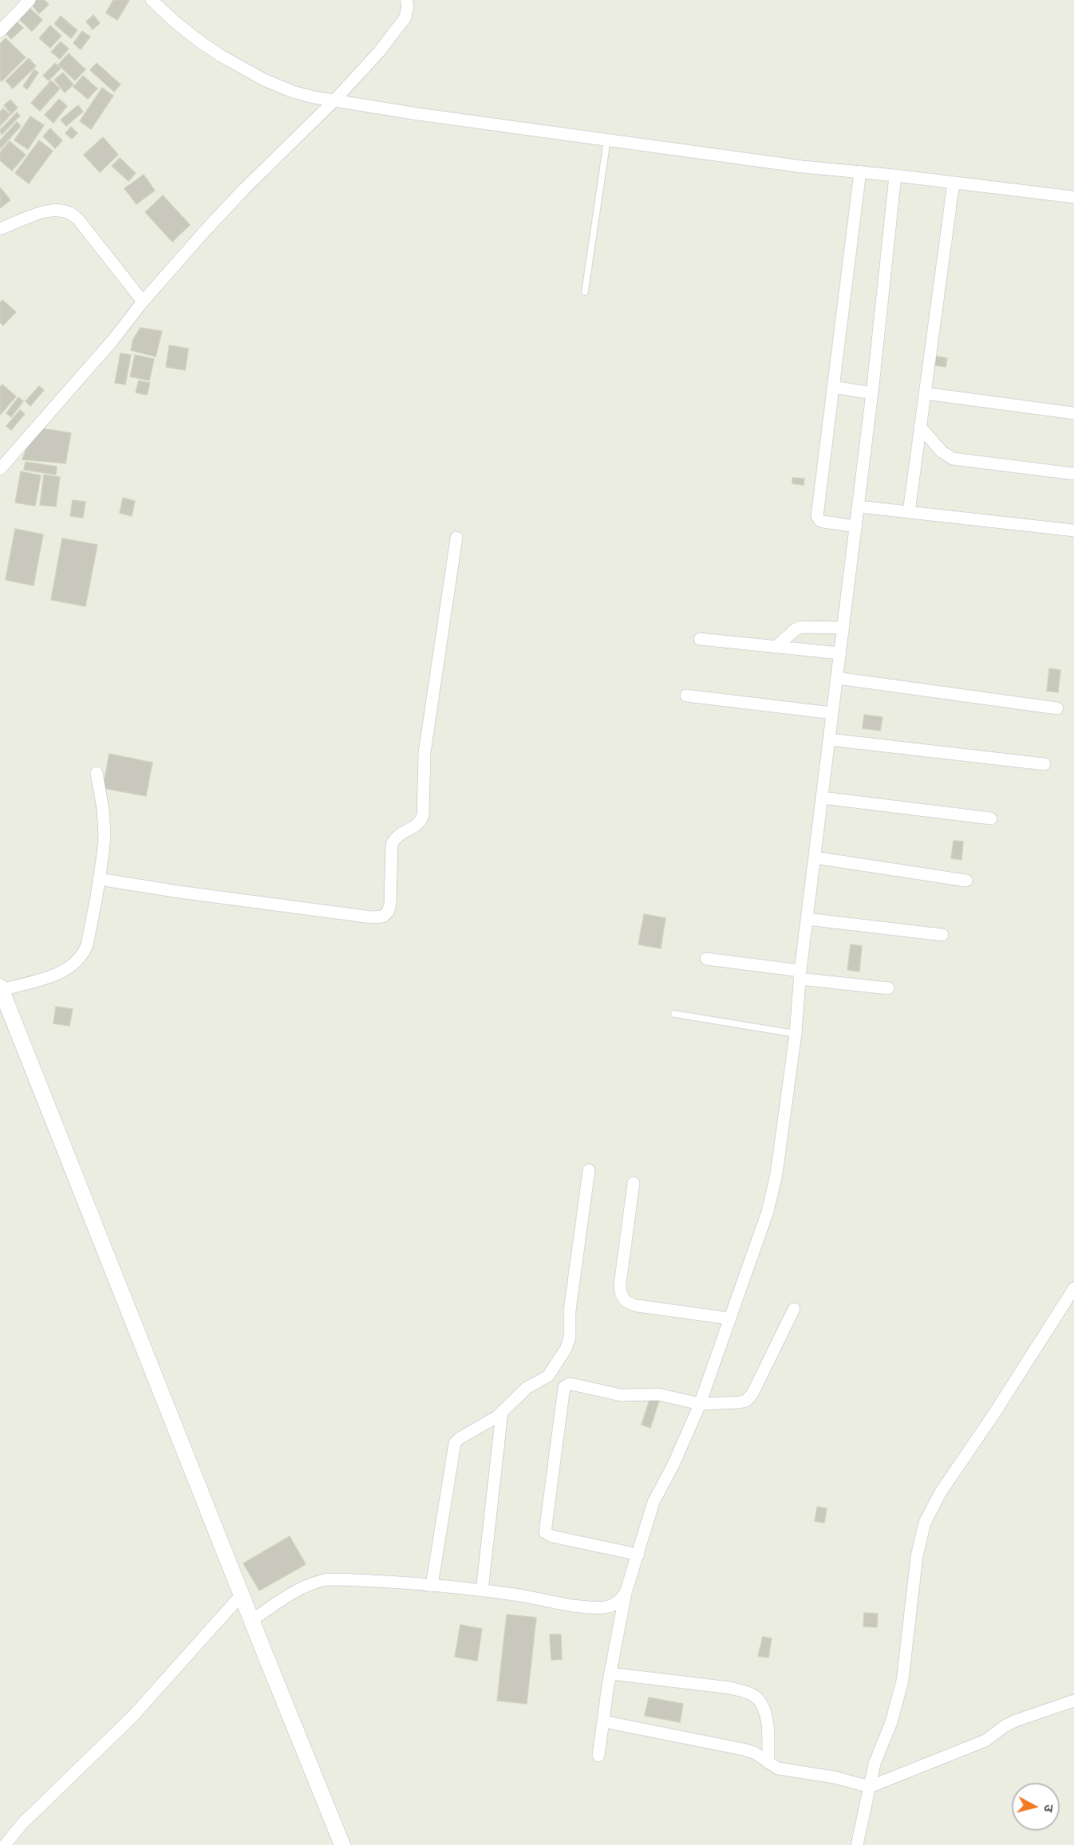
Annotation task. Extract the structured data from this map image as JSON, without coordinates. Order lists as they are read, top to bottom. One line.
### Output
{"north":"right"}
